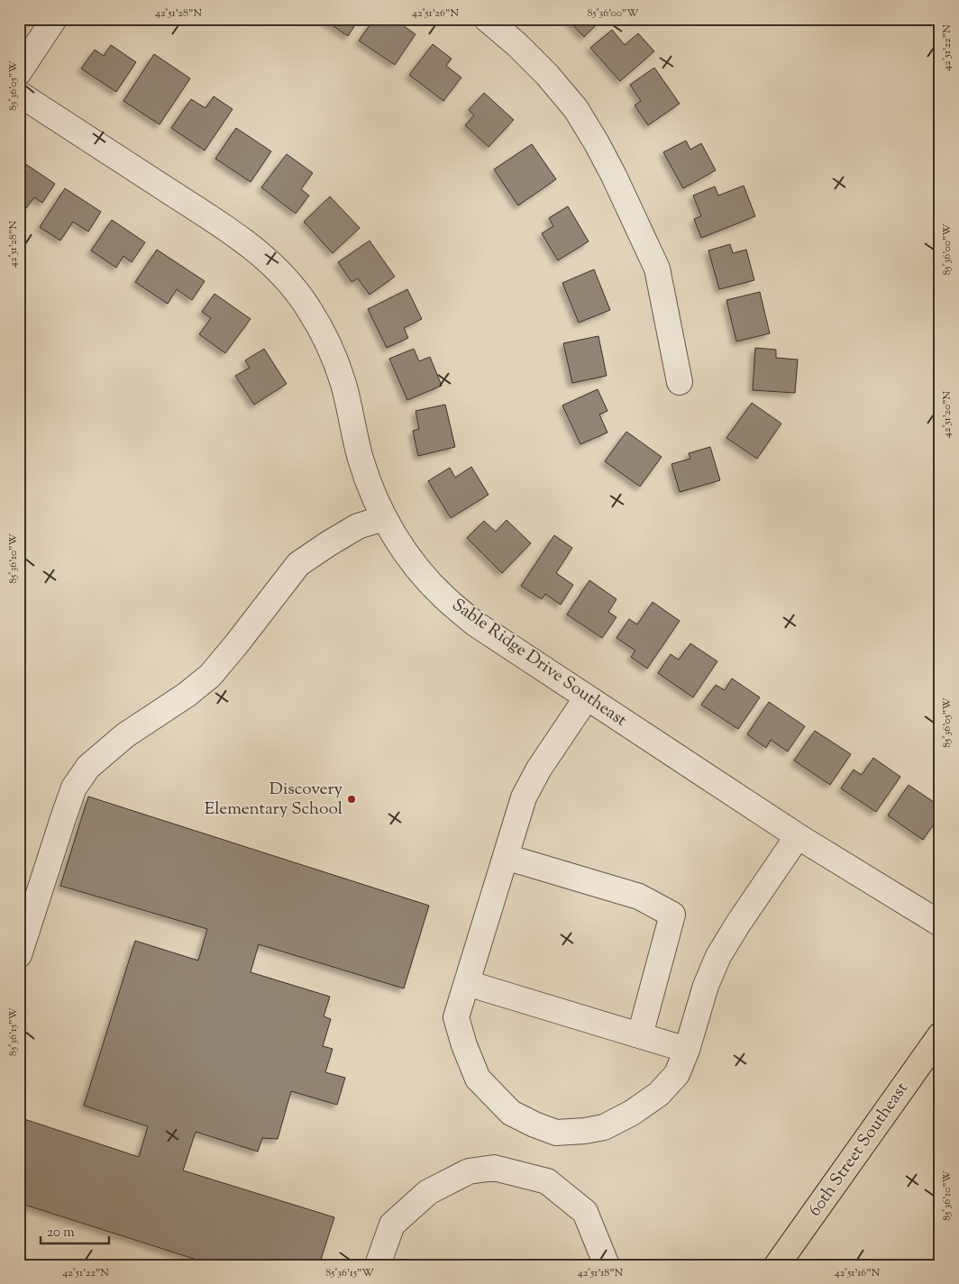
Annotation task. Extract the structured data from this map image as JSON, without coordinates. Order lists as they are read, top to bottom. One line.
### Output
{"streets":{"main road":["60th Street Southeast"],"street":["Sable Ridge Drive Southeast"]},"places":["Discovery Elementary School"],"scale_bar":"20 m","coordinates":["42°51'28\"N","42°51'26\"N","85°36'00\"W","42°51'22\"N","85°36'05\"W","42°51'20\"N","85°36'10\"W","85°36'15\"W","42°51'18\"N","42°51'16\"N"]}
